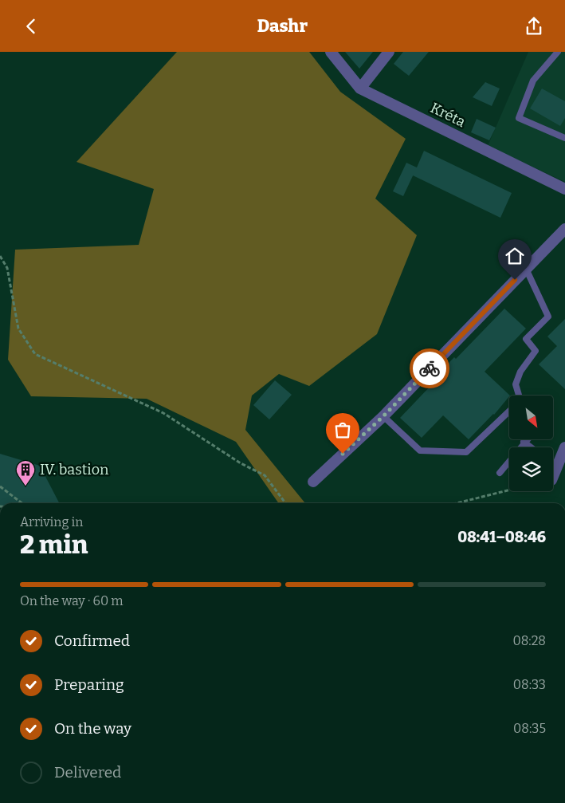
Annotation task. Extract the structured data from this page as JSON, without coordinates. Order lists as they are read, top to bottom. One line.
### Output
{"streets":{"street":["Kréta"]},"places":{"building":["IV. bastion"]},"north":"bottom right","page":{"header":"Dashr","heading":["2 min","Arriving in","08:41–08:46"],"bar":"On the way · 60 m","list":[["Confirmed","08:28"],["Preparing","08:33"],["On the way","08:35"],"Delivered"]}}
